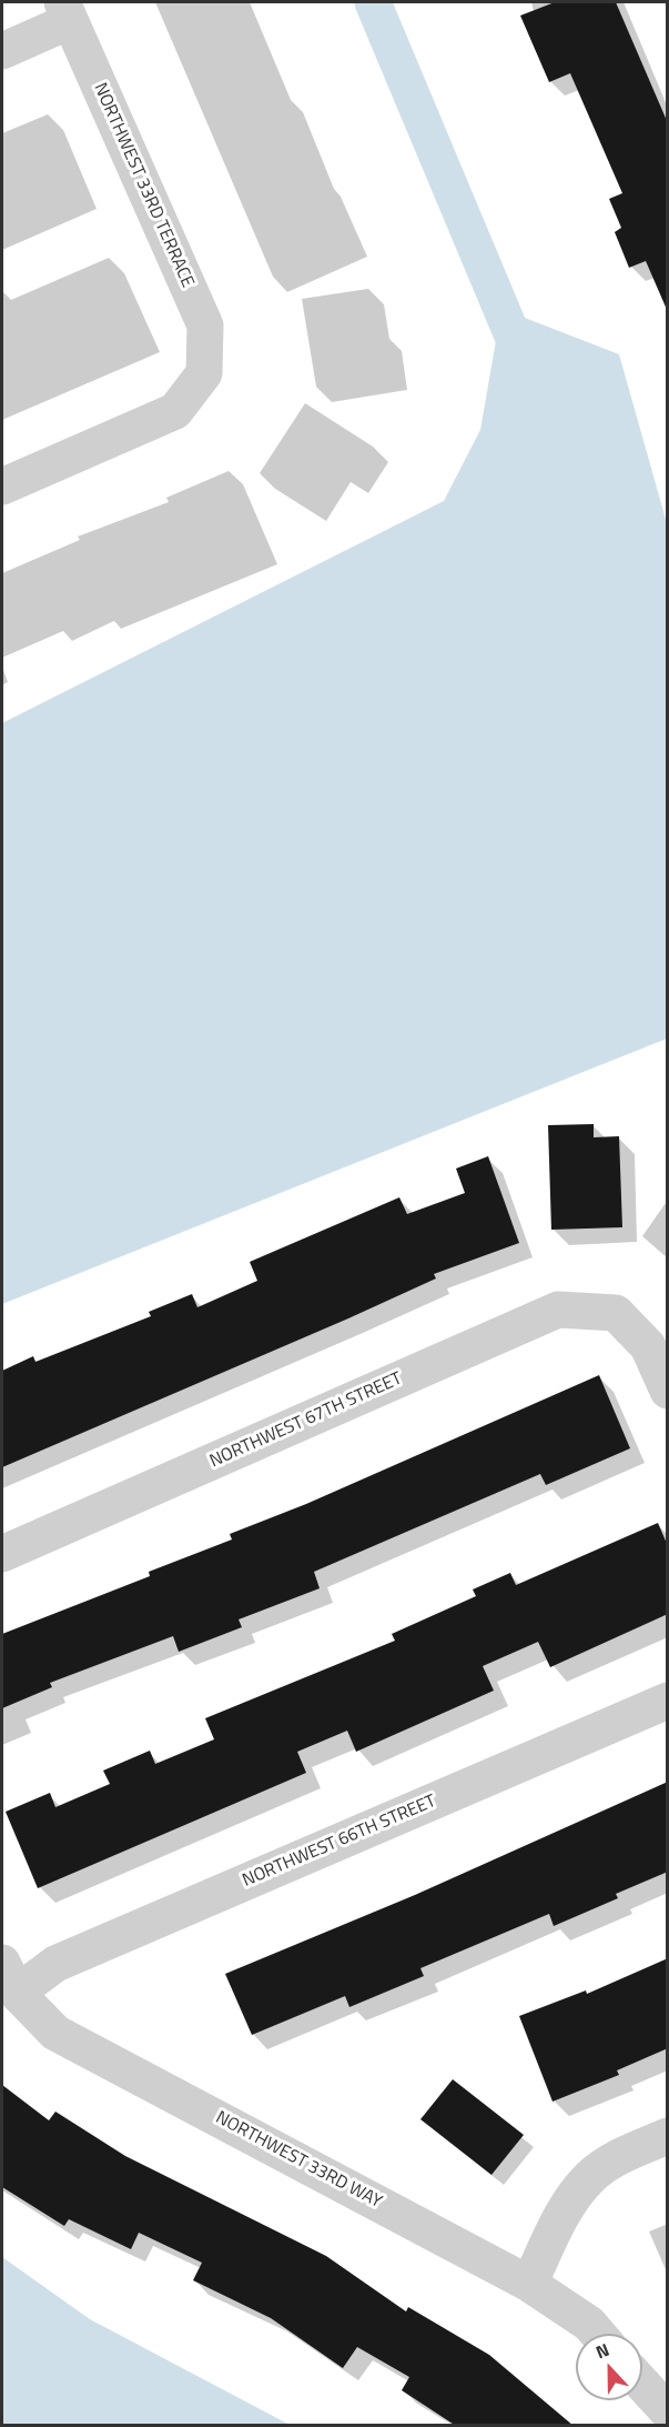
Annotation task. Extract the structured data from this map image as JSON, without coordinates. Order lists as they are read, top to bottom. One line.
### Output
{"streets":{"street":["NORTHWEST 33RD TERRACE","NORTHWEST 67TH STREET","NORTHWEST 66TH STREET","NORTHWEST 33RD WAY"]},"crossings":[["NORTHWEST 66TH STREET","NORTHWEST 33RD WAY"]],"north":"top"}
